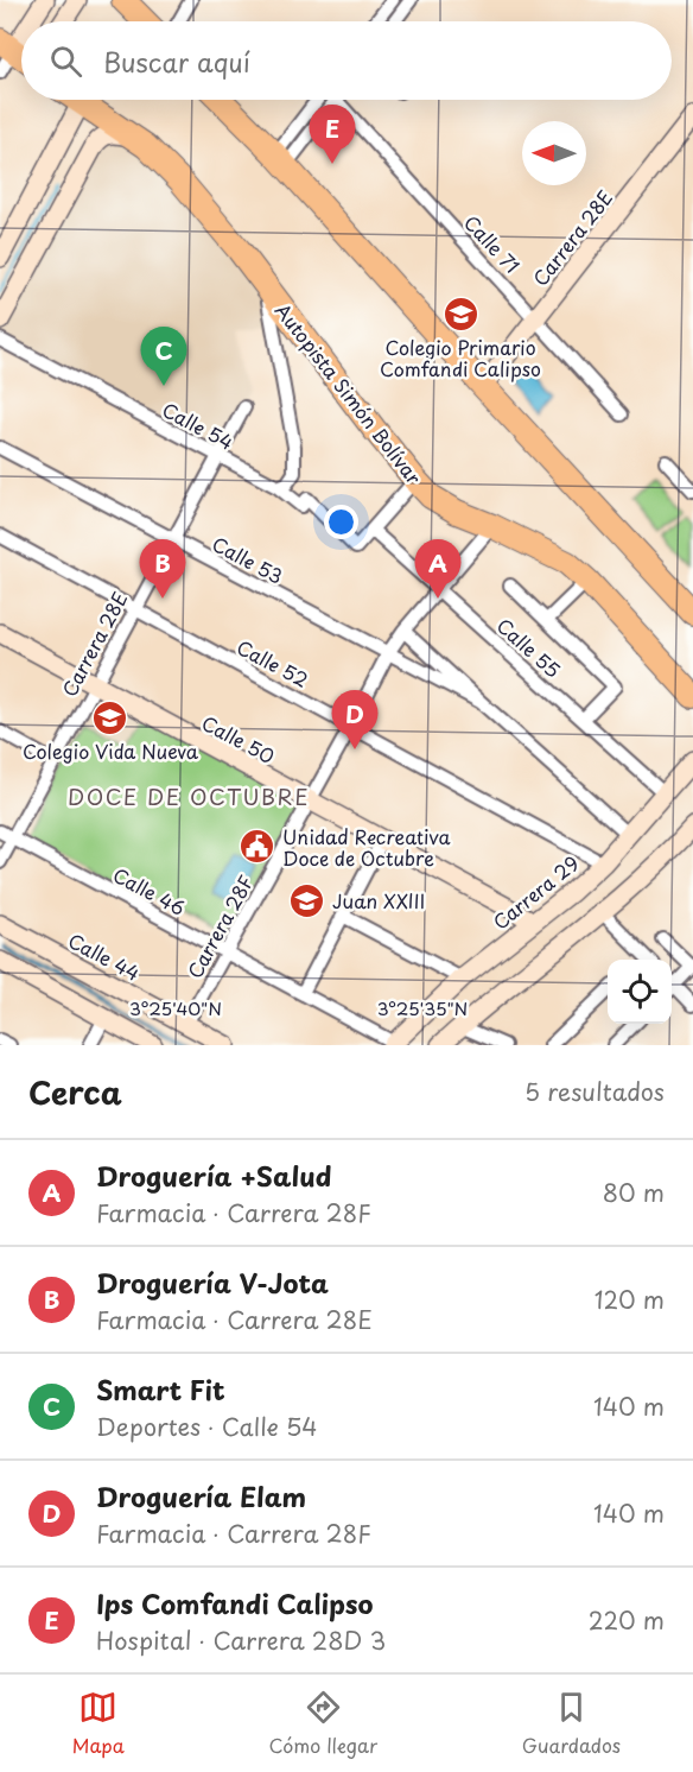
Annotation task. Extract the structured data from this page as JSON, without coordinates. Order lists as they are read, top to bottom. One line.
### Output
{"streets":{"highway":["Autopista Simón Bolívar"],"street":["Carrera 28E","Calle 71","Calle 54","Calle 53","Calle 55","Calle 52","Calle 50","Calle 46","Carrera 29","Carrera 28F","Calle 44"]},"crossings":[["Carrera 28E","Calle 71"],["Carrera 28E","Calle 54"],["Carrera 28E","Calle 53"],["Carrera 28E","Calle 52"],["Carrera 28E","Calle 50"],["Carrera 28E","Calle 46"],["Autopista Simón Bolívar","Carrera 28F"],["Calle 54","Calle 55"],["Calle 53","Carrera 28F"],["Calle 55","Carrera 29"],["Calle 55","Carrera 28F"],["Calle 52","Carrera 29"],["Calle 52","Carrera 28F"],["Calle 50","Carrera 29"],["Calle 50","Carrera 28F"],["Calle 46","Carrera 29"],["Calle 46","Carrera 28F"],["Carrera 28F","Calle 44"]],"districts":["DOCE DE OCTUBRE"],"places":{"school or university":["Colegio Primario Comfandi Calipso","Colegio Vida Nueva","Juan XXIII"],"public building":["Unidad Recreativa Doce de Octubre"]},"north":"left","page":{"search":"Buscar aquí","pins":["E","C","A","B","D"],"heading":["Cerca","5 resultados"],"list":[{"mark":"A","name":"Droguería +Salud","note":"Farmacia · Carrera 28F","value":"80 m"},{"mark":"B","name":"Droguería V-Jota","note":"Farmacia · Carrera 28E","value":"120 m"},{"mark":"C","name":"Smart Fit","note":"Deportes · Calle 54","value":"140 m"},{"mark":"D","name":"Droguería Elam","note":"Farmacia · Carrera 28F","value":"140 m"},{"mark":"E","name":"Ips Comfandi Calipso","note":"Hospital · Carrera 28D 3","value":"220 m"}],"nav":["Mapa","Cómo llegar","Guardados"]},"coordinates":["3°25'40\"N","3°25'35\"N"]}
